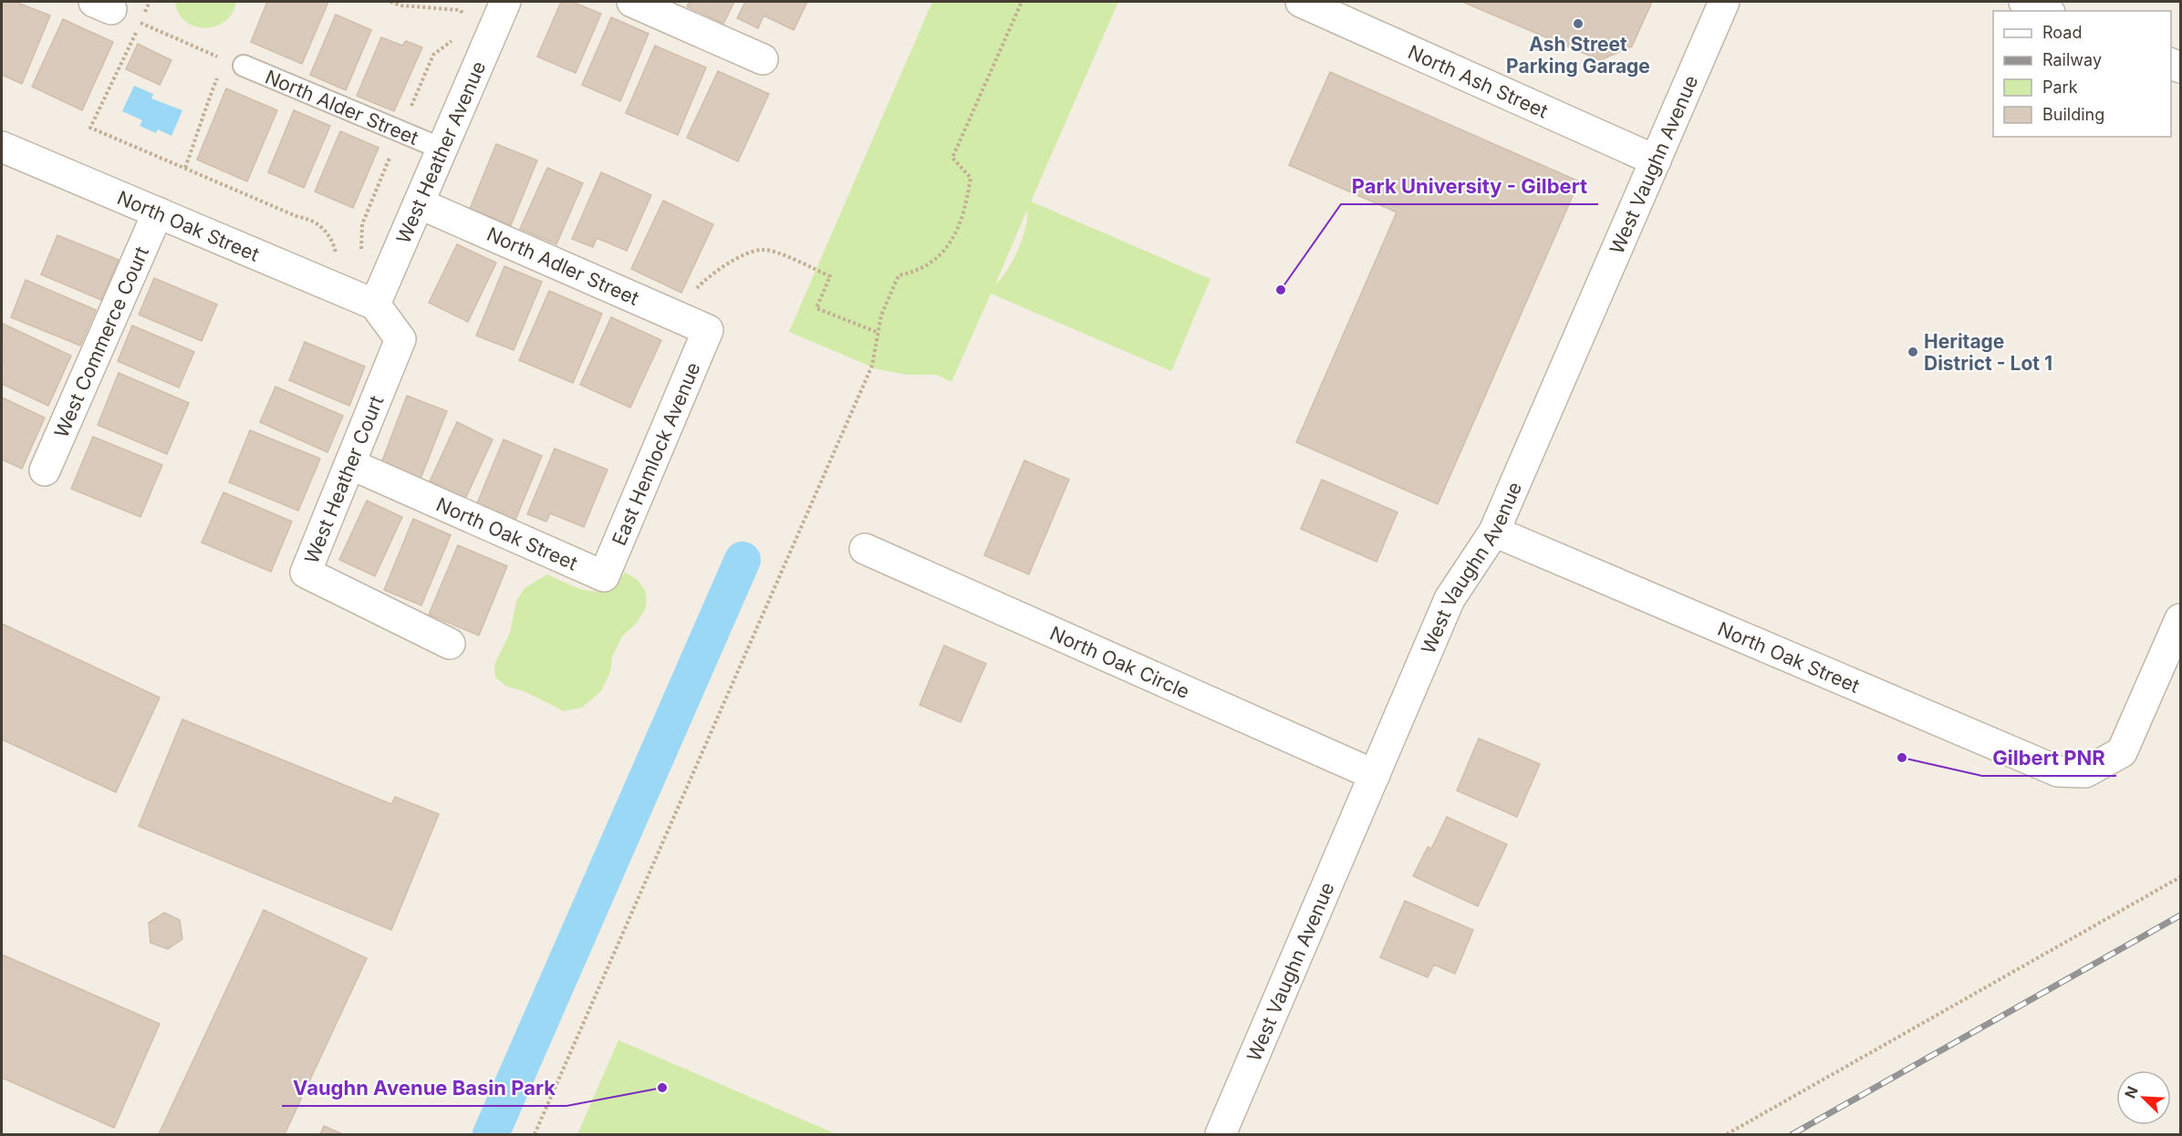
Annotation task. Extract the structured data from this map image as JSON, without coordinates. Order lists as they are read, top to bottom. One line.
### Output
{"streets":{"street":["North Ash Street","West Heather Avenue","West Vaughn Avenue","North Oak Street","North Adler Street","West Commerce Court","East Hemlock Avenue","West Heather Court","North Oak Circle"],"lane":["North Alder Street"]},"crossings":[["North Ash Street","West Vaughn Avenue"],["North Alder Street","West Heather Avenue"],["West Heather Avenue","North Oak Street"],["West Heather Avenue","North Adler Street"],["West Heather Avenue","West Heather Court"],["West Vaughn Avenue","North Oak Street"],["West Vaughn Avenue","North Oak Circle"],["North Oak Street","West Commerce Court"],["North Oak Street","East Hemlock Avenue"],["North Oak Street","West Heather Court"],["North Adler Street","East Hemlock Avenue"]],"places":["Ash Street Parking Garage","Park University - Gilbert","Heritage District - Lot 1","Gilbert PNR","Vaughn Avenue Basin Park"],"legend":["Road","Railway","Park","Building"],"north":"top left"}
